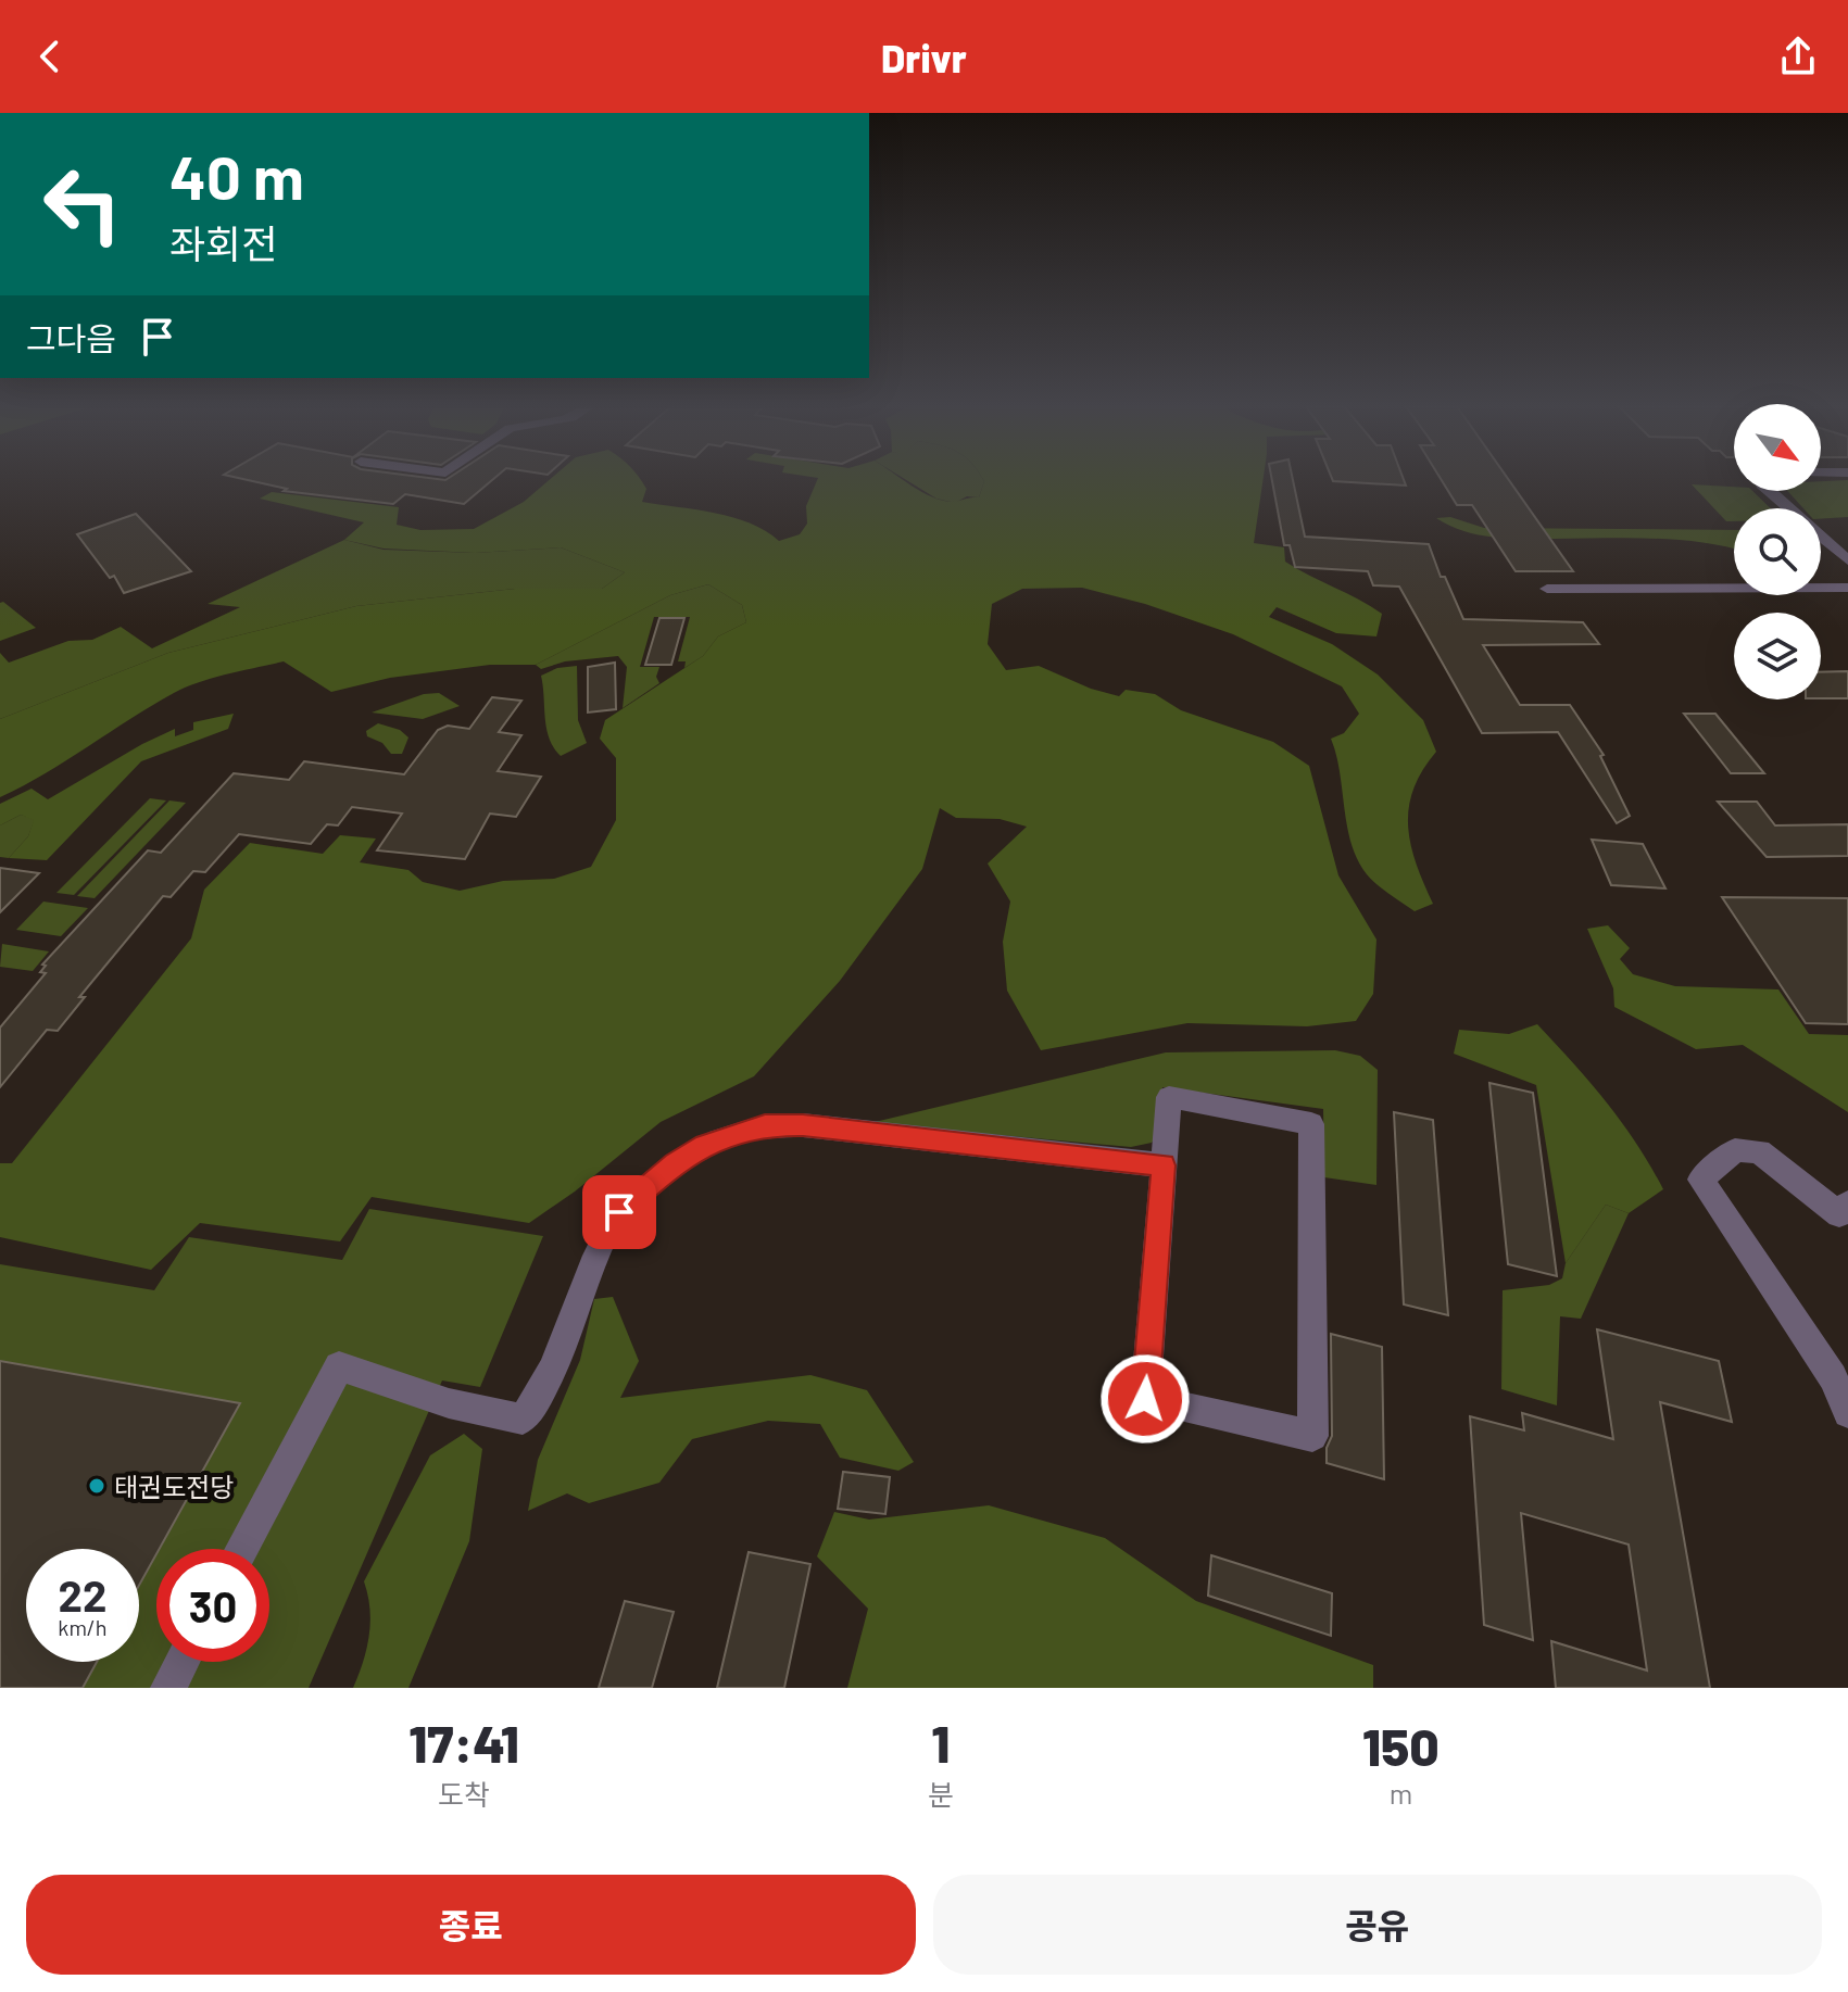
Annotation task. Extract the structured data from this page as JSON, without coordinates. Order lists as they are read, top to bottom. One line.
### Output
{"places":["태권도전당"],"north":"bottom right","page":{"header":"Drivr","turn":["40 m","좌회전"],"then":"그다음","speed":"22 km/h","limit":"30","eta":["17:41","도착","1","분","150","m"],"buttons":["종료","공유"]}}
